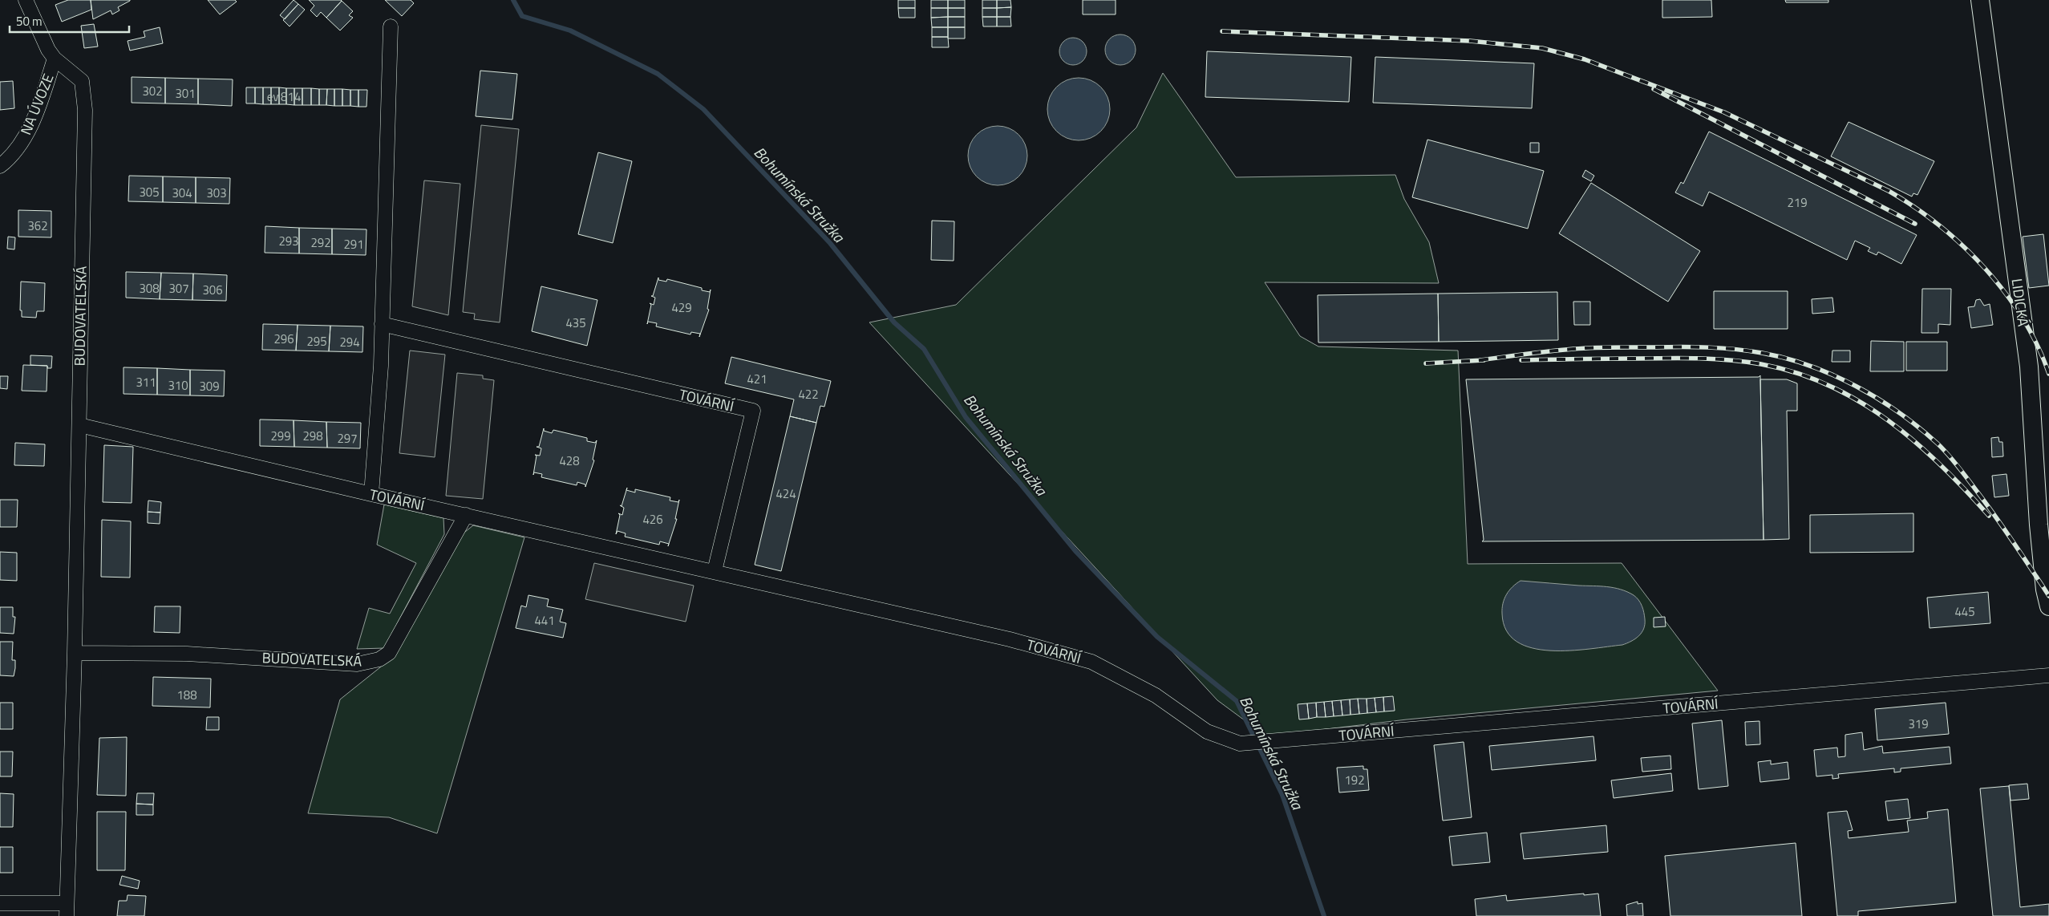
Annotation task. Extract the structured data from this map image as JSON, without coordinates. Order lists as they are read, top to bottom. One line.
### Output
{"streets":{"street":["NA ÚVOZE","LIDICKÁ","BUDOVATELSKÁ","TOVÁRNÍ"]},"crossings":[["NA ÚVOZE","BUDOVATELSKÁ"],["BUDOVATELSKÁ","TOVÁRNÍ"]],"water":["Bohumínská Stružka"],"house_numbers":["302","301","ev.814","305","304","303","219","362","293","292","291","308","307","306","429","435","296","295","294","421","311","310","309","422","299","298","297","428","424","426","445","441","188","319","192"],"scale_bar":"50 m"}
